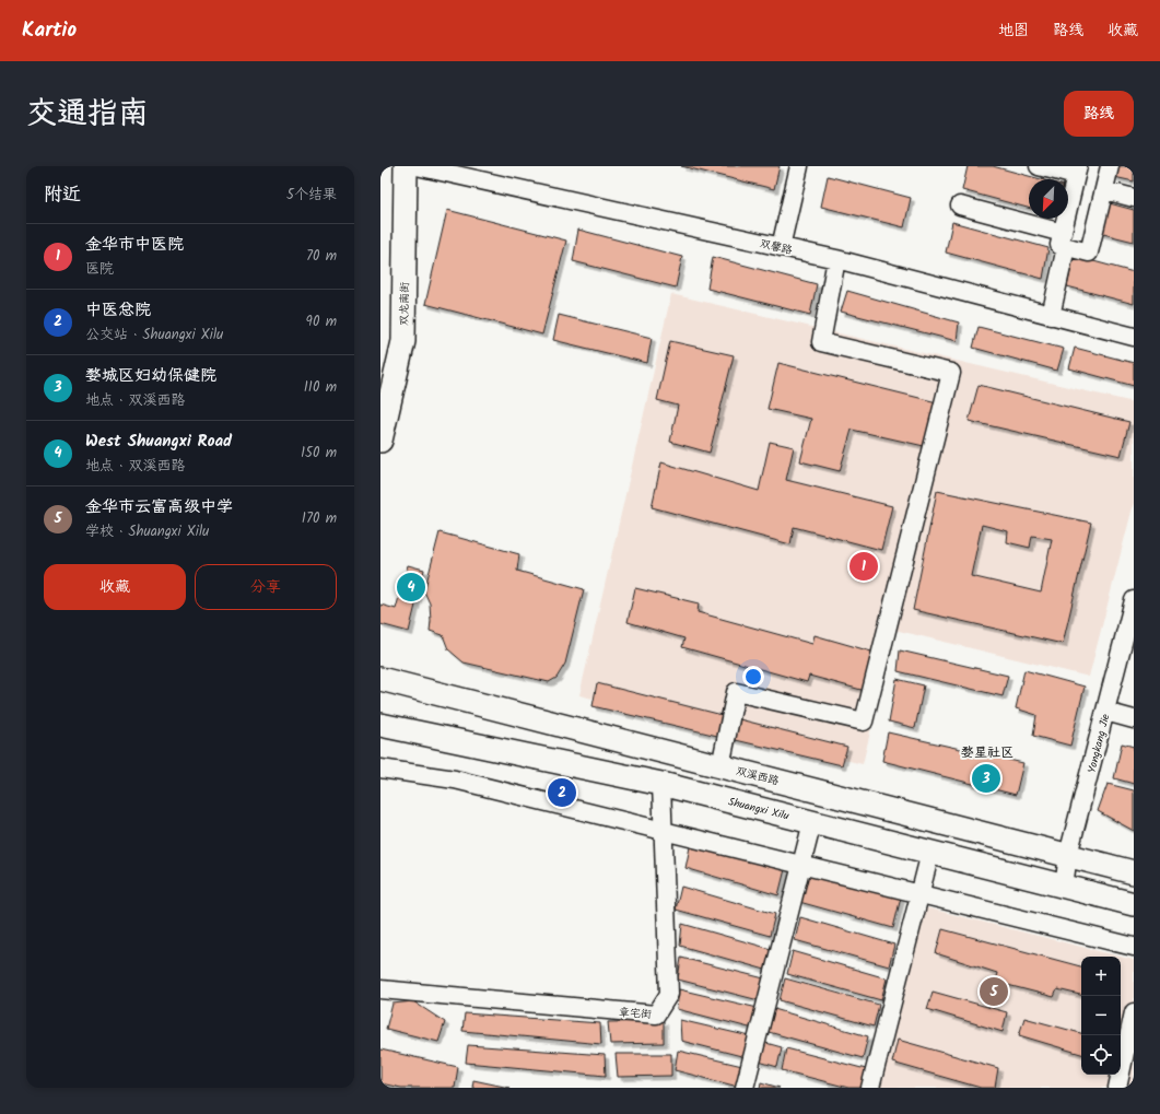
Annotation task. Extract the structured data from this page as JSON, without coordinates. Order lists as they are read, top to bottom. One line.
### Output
{"streets":{"main road":["双龙南街","双溪西路","Shuangxi Xilu"],"street":["双馨路","Yongkang Jie","章宅街"]},"crossings":[["Yongkang Jie","双溪西路"],["Yongkang Jie","Shuangxi Xilu"],["Shuangxi Xilu","章宅街"]],"districts":["婺星社区"],"north":"bottom left","page":{"header":"Kartio","nav":["地图","路线","收藏"],"title":"交通指南","buttons":["路线",["收藏","分享"]],"heading":["附近","5个结果"],"list":[{"mark":"1","name":"金华市中医院","note":"医院","value":"70 m"},{"mark":"2","name":"中医总院","note":"公交站 · Shuangxi Xilu","value":"90 m"},{"mark":"3","name":"婺城区妇幼保健院","note":"地点 · 双溪西路","value":"110 m"},{"mark":"4","name":"West Shuangxi Road","note":"地点 · 双溪西路","value":"150 m"},{"mark":"5","name":"金华市云富高级中学","note":"学校 · Shuangxi Xilu","value":"170 m"}],"pins":["1","4","3","2","5"],"map_buttons":["+","−"]}}
